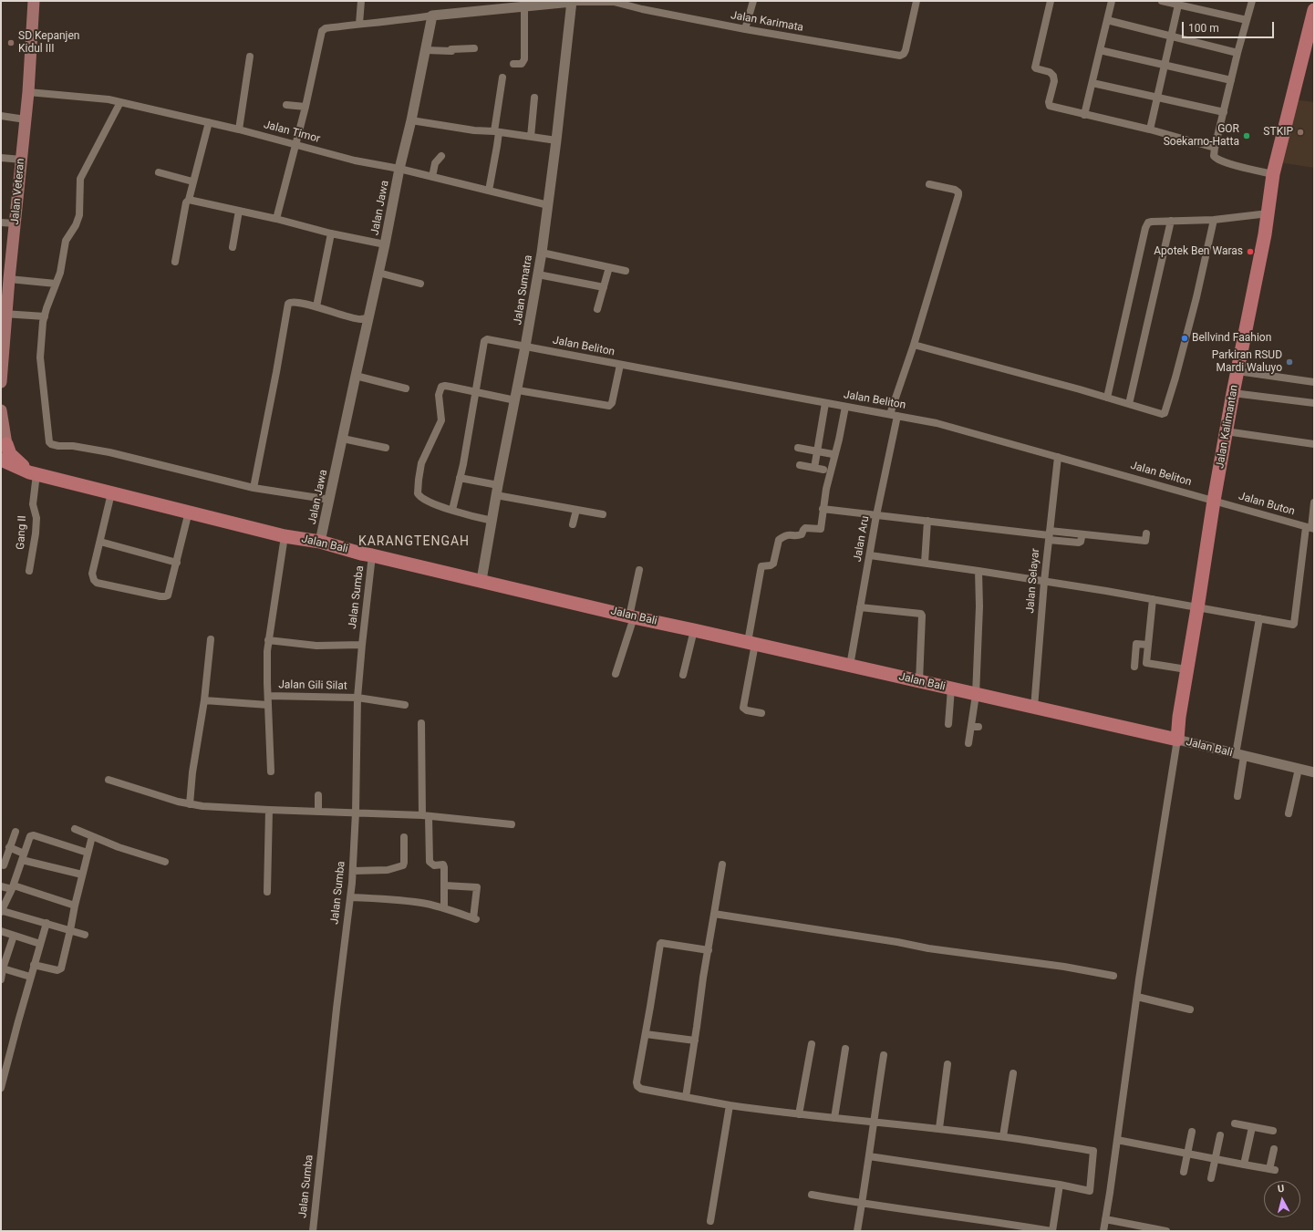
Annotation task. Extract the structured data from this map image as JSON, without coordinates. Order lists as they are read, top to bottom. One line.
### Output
{"streets":{"highway":["Jalan Kalimantan","Jalan Bali"],"main road":["Jalan Veteran","Jalan Jawa","Jalan Sumatra"],"street":["Jalan Karimata","Jalan Timor","Jalan Beliton","Jalan Buton","Gang II","Jalan Aru","Jalan Selayar","Jalan Sumba","Jalan Gili Silat"]},"crossings":[["Jalan Karimata","Jalan Sumatra"],["Jalan Timor","Jalan Veteran"],["Jalan Timor","Jalan Jawa"],["Jalan Timor","Jalan Sumatra"],["Jalan Jawa","Jalan Bali"],["Jalan Sumatra","Jalan Beliton"],["Jalan Sumatra","Jalan Bali"],["Jalan Beliton","Jalan Kalimantan"],["Jalan Beliton","Jalan Buton"],["Jalan Beliton","Jalan Aru"],["Jalan Beliton","Jalan Selayar"],["Jalan Kalimantan","Jalan Buton"],["Jalan Kalimantan","Jalan Bali"],["Gang II","Jalan Bali"],["Jalan Aru","Jalan Bali"],["Jalan Bali","Jalan Selayar"],["Jalan Bali","Jalan Sumba"],["Jalan Sumba","Jalan Gili Silat"]],"districts":["KARANGTENGAH"],"places":["SD Kepanjen Kidul III","STKIP","GOR Soekarno-Hatta","Apotek Ben Waras","Bellvind Faahion","Parkiran RSUD Mardi Waluyo"],"scale_bar":"100 m","north":"top"}
